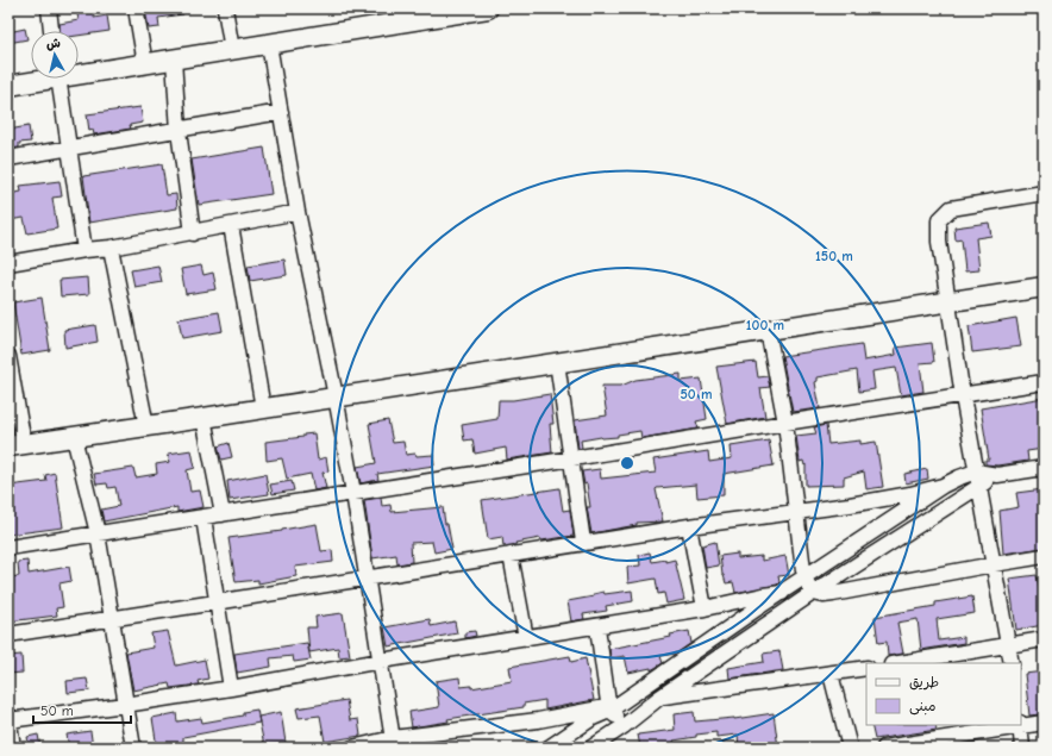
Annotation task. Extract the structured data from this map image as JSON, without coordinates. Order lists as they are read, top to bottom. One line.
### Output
{"legend":["طريق","مبنى"],"scale_bar":"50 m","north":"top","rings":["150 m","100 m","50 m"]}
